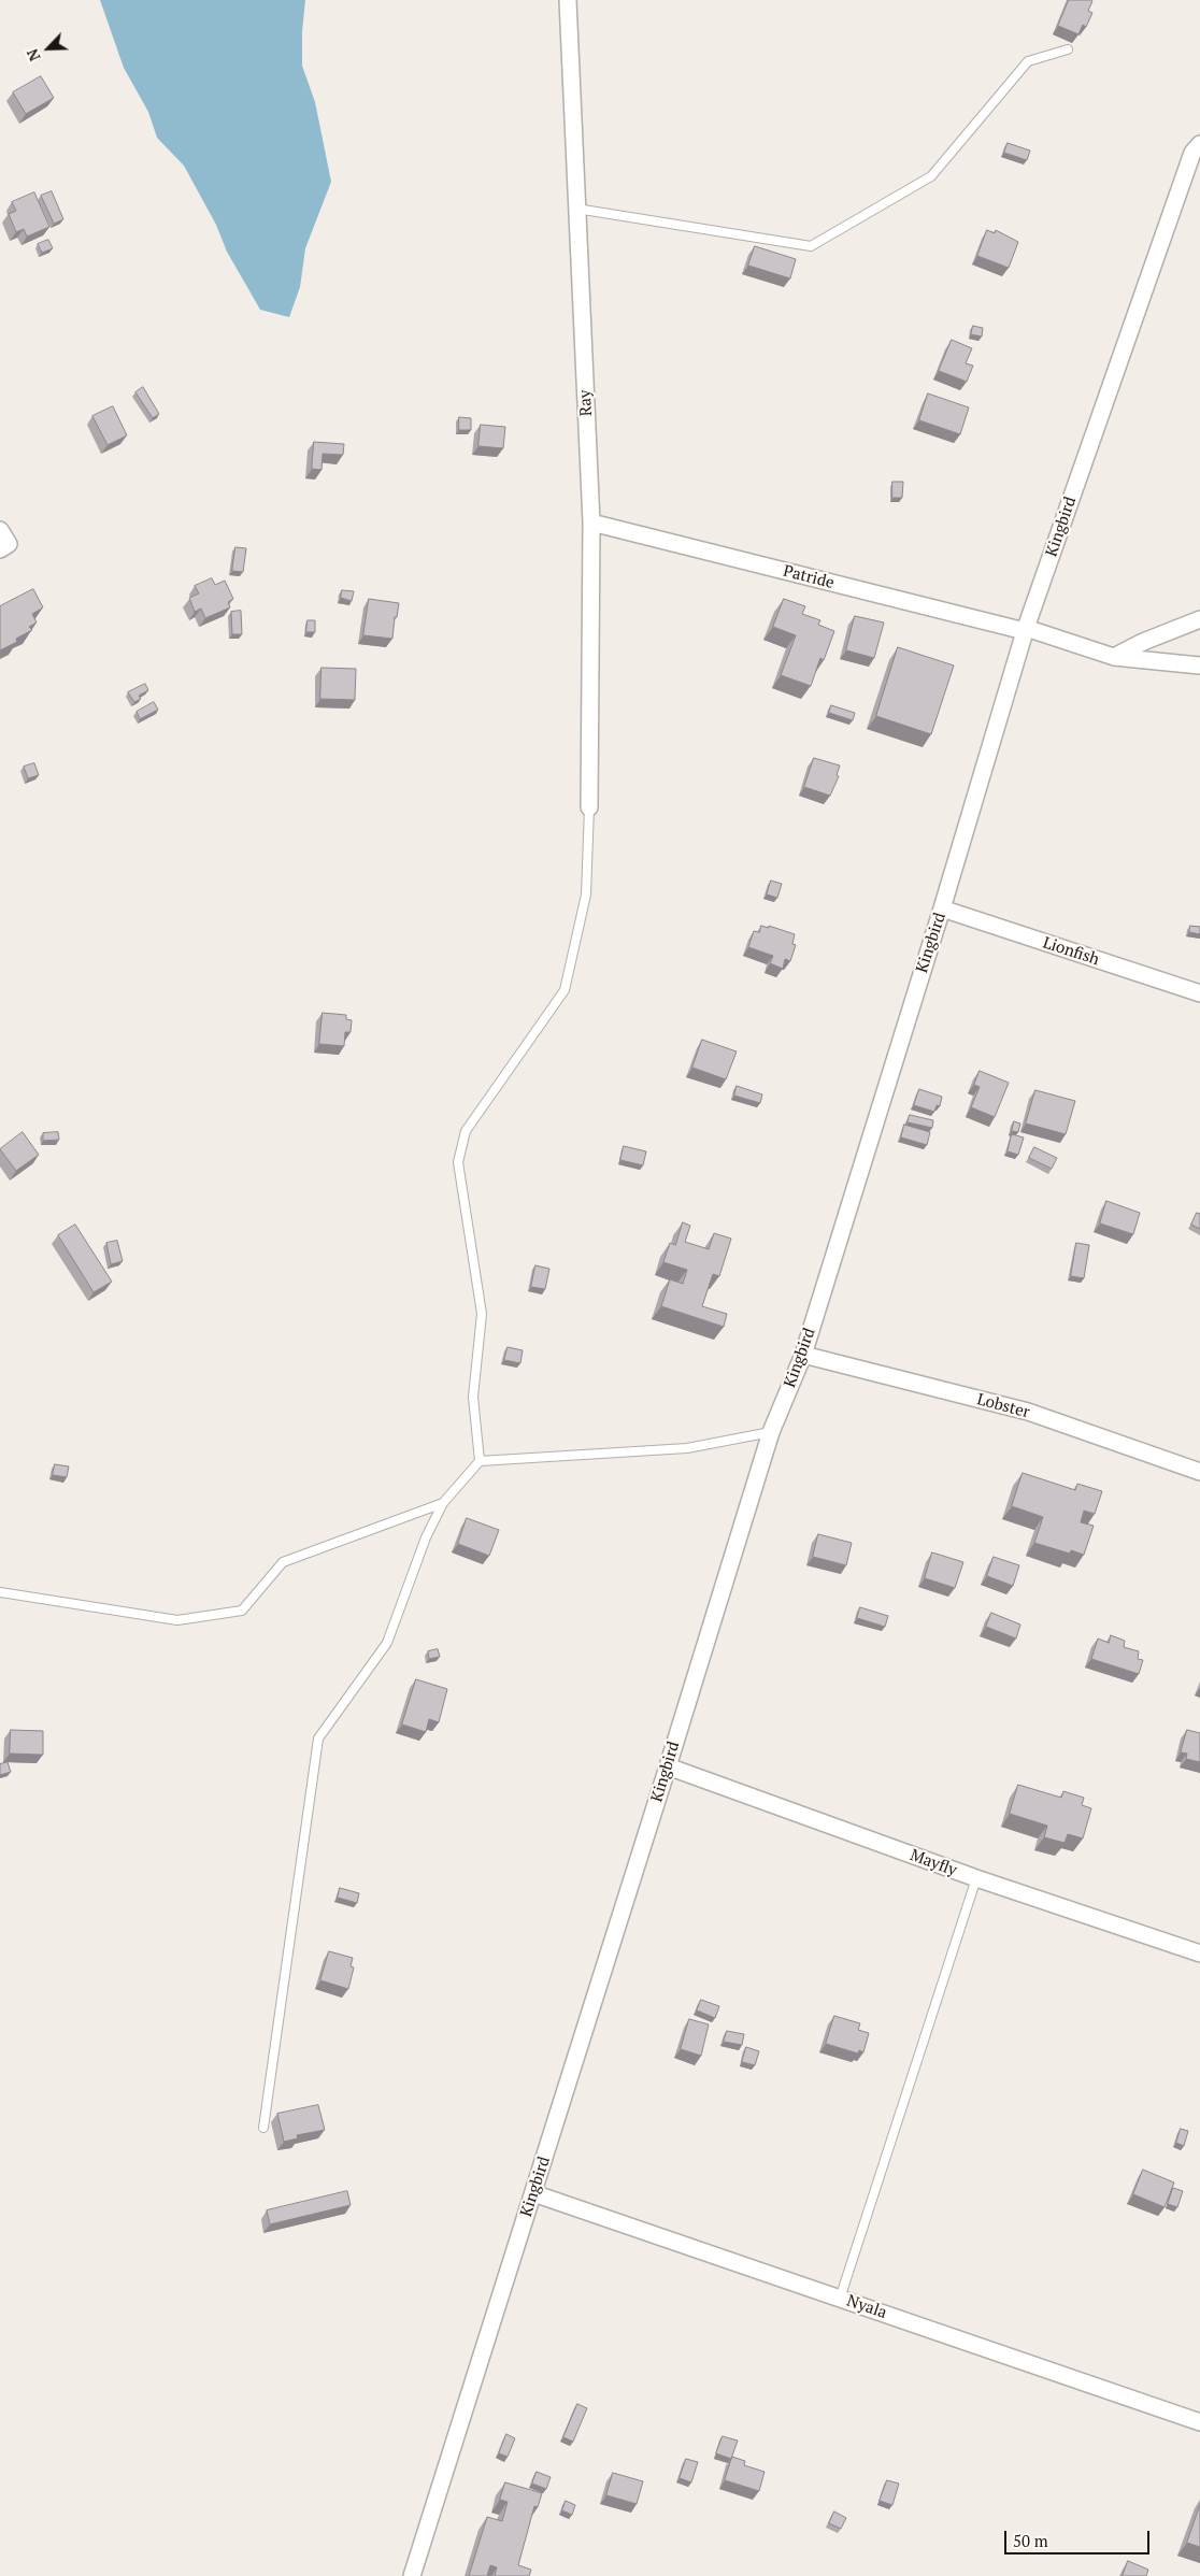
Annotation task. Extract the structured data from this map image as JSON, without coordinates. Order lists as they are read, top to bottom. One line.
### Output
{"streets":{"street":["Ray","Kingbird","Patride","Lionfish","Lobster","Mayfly","Nyala"]},"crossings":[["Ray","Patride"],["Kingbird","Patride"],["Kingbird","Lionfish"],["Kingbird","Lobster"],["Kingbird","Mayfly"],["Kingbird","Nyala"]],"scale_bar":"50 m","north":"bottom left"}
